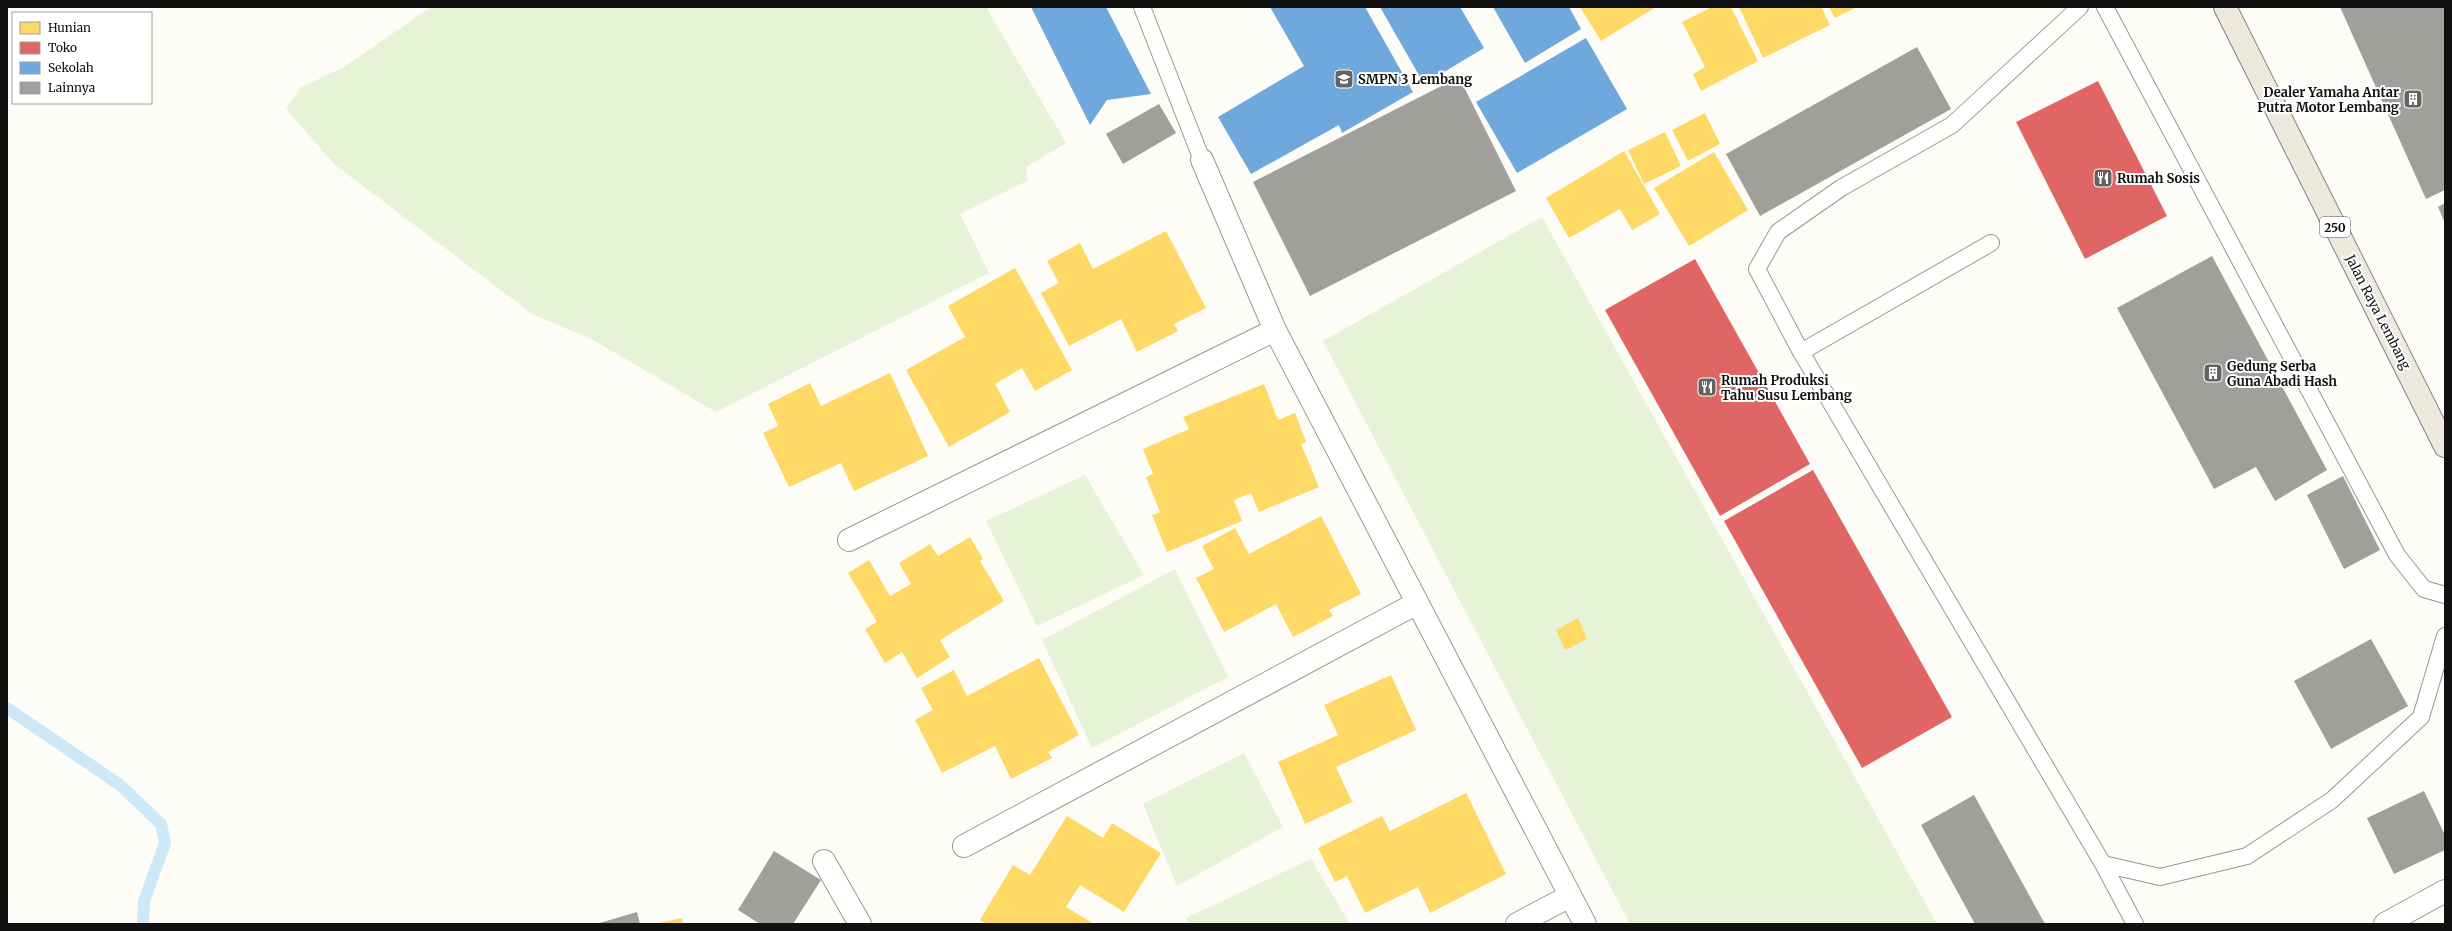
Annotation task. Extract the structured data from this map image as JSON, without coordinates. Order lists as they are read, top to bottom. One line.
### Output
{"streets":{"main road":["250","Jalan Raya Lembang"]},"places":{"school or university":["SMPN 3 Lembang"],"building":["Dealer Yamaha Antar Putra Motor Lembang","Gedung Serba Guna Abadi Hash"],"restaurant":["Rumah Sosis","Rumah Produksi Tahu Susu Lembang"]},"legend":["Hunian","Toko","Sekolah","Lainnya"]}
